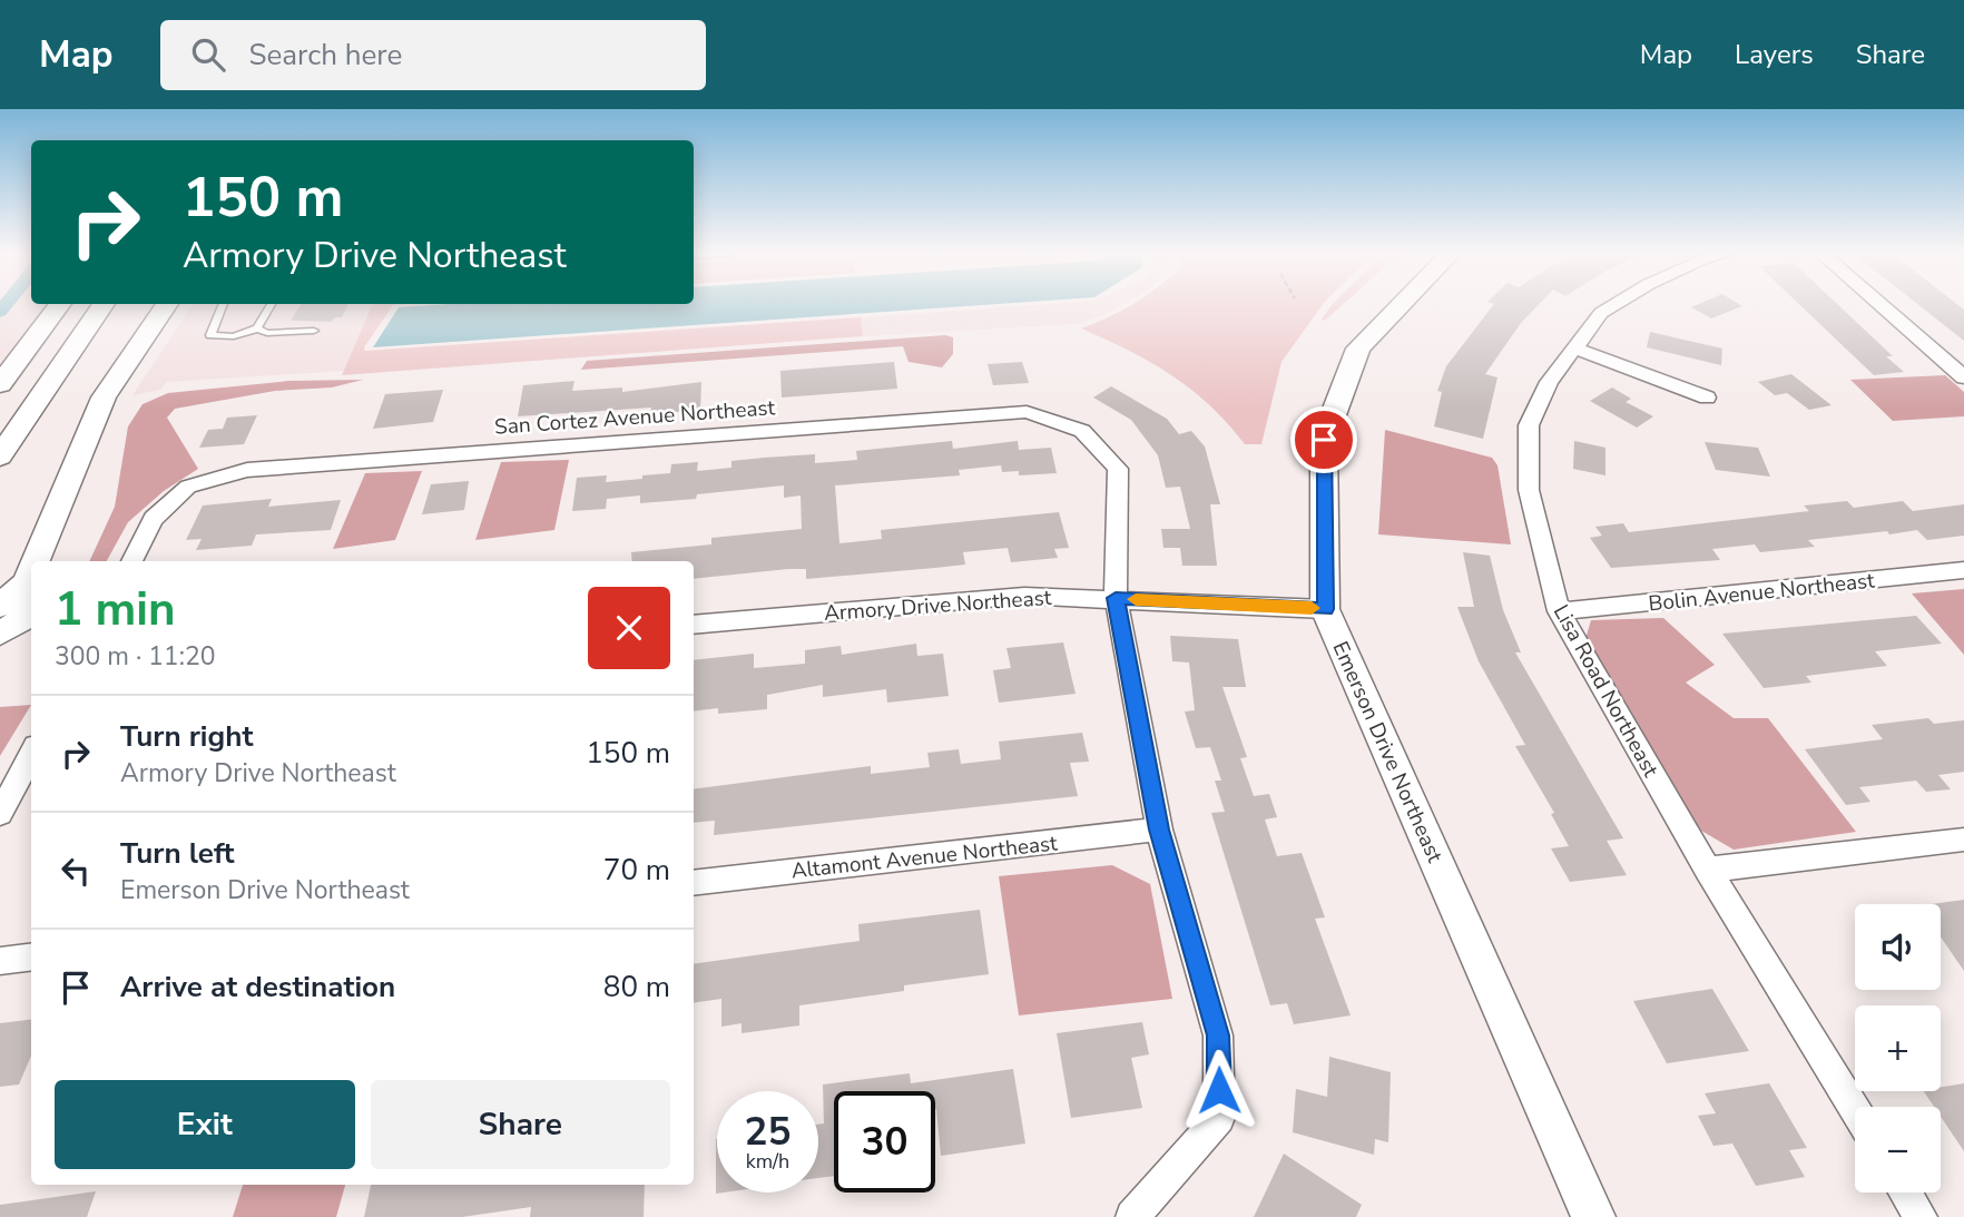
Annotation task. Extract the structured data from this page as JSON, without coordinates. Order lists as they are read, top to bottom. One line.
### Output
{"streets":{"street":["San Cortez Avenue Northeast","Bolin Avenue Northeast","Armory Drive Northeast","Lisa Road Northeast","Emerson Drive Northeast","Altamont Avenue Northeast"]},"crossings":[["San Cortez Avenue Northeast","Armory Drive Northeast"],["Bolin Avenue Northeast","Lisa Road Northeast"],["Armory Drive Northeast","Emerson Drive Northeast"]],"page":{"header":"Map","search":"Search here","nav":["Map","Layers","Share"],"turn":["150 m","Armory Drive Northeast"],"heading":["1 min","300 m · 11:20"],"list":[{"name":"Turn right","note":"Armory Drive Northeast","value":"150 m"},{"name":"Turn left","note":"Emerson Drive Northeast","value":"70 m"},{"name":"Arrive at destination","value":"80 m"}],"map_buttons":["+","−"],"buttons":["Exit","Share"],"speed":"25 km/h","limit":"30"}}
